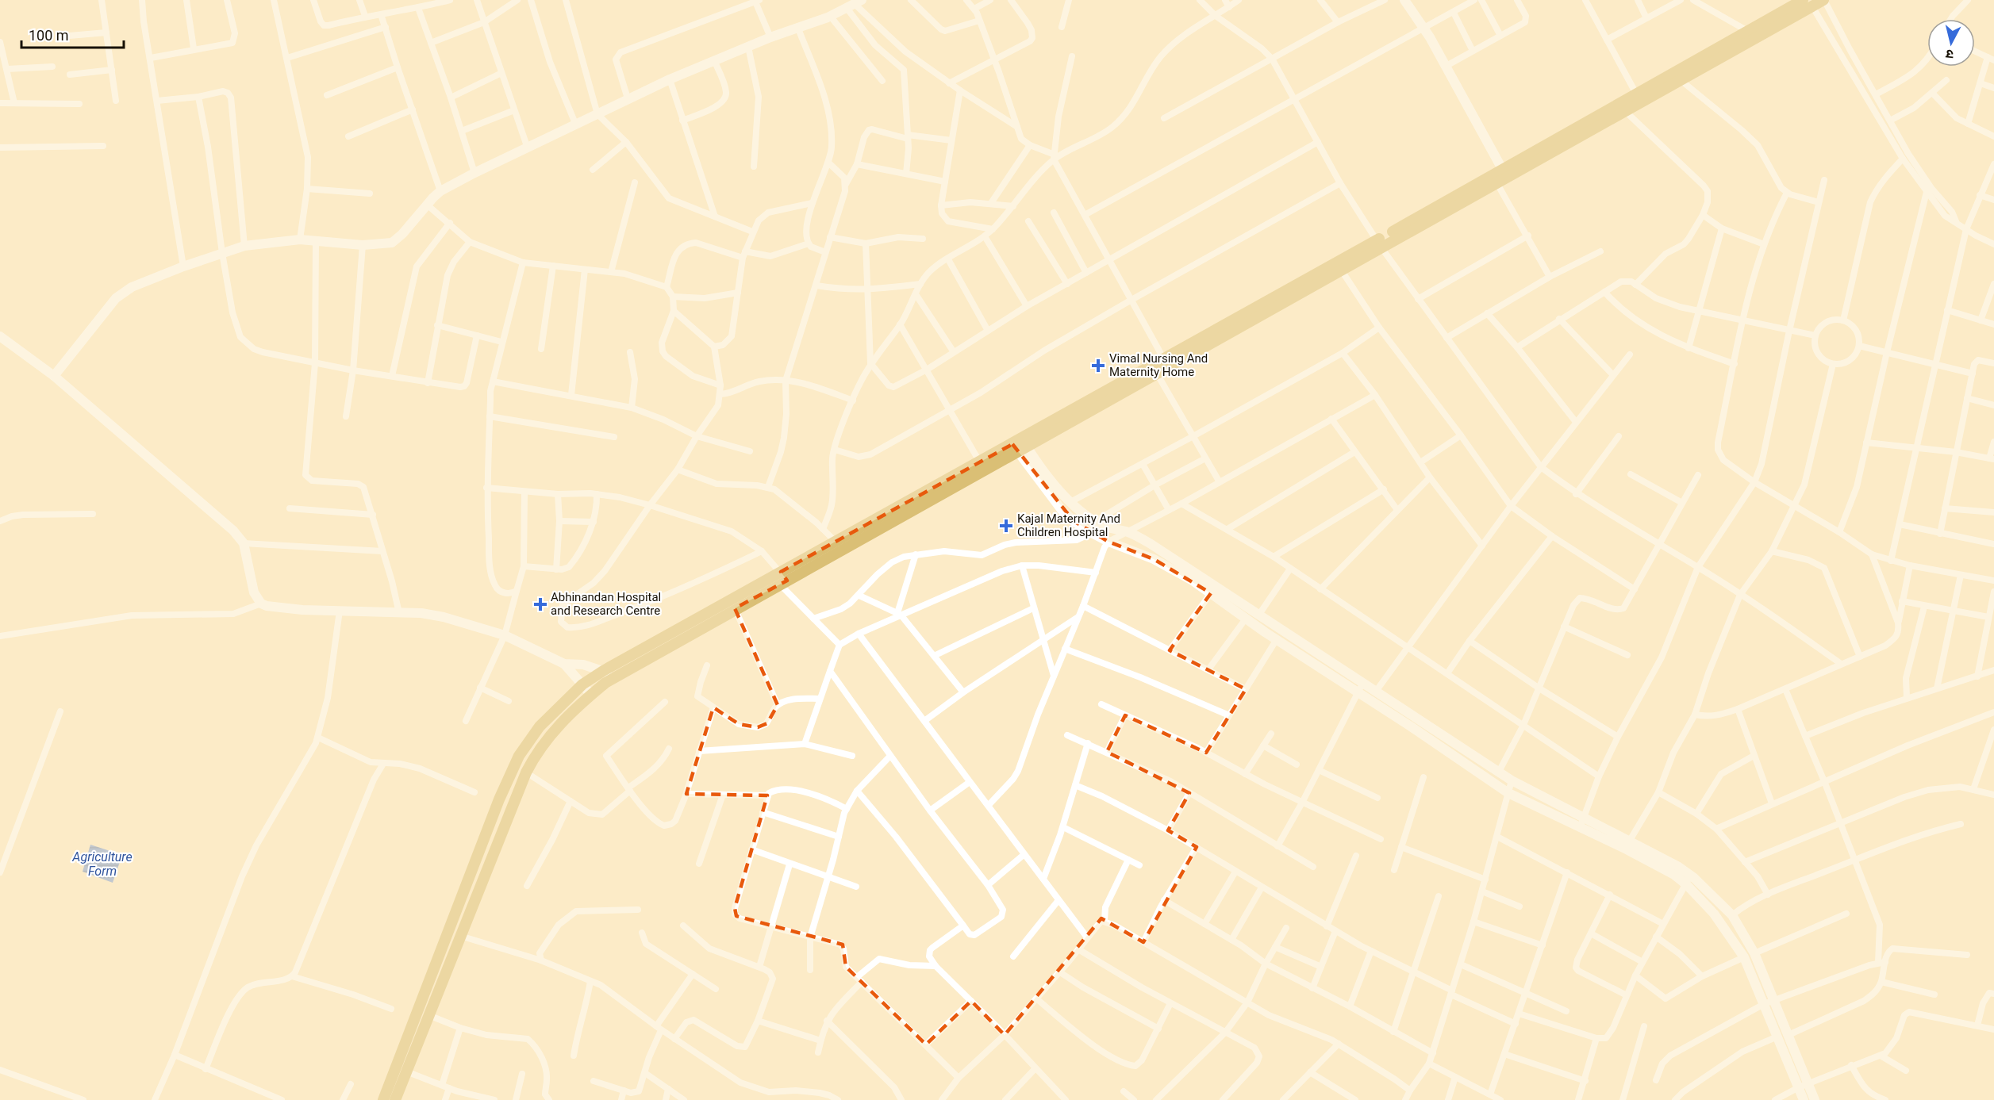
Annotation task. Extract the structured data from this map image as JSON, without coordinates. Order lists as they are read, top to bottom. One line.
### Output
{"water":["Agriculture Form"],"places":{"health":["Vimal Nursing And Maternity Home","Kajal Maternity And Children Hospital","Abhinandan Hospital and Research Centre"]},"scale_bar":"100 m","north":"bottom"}
